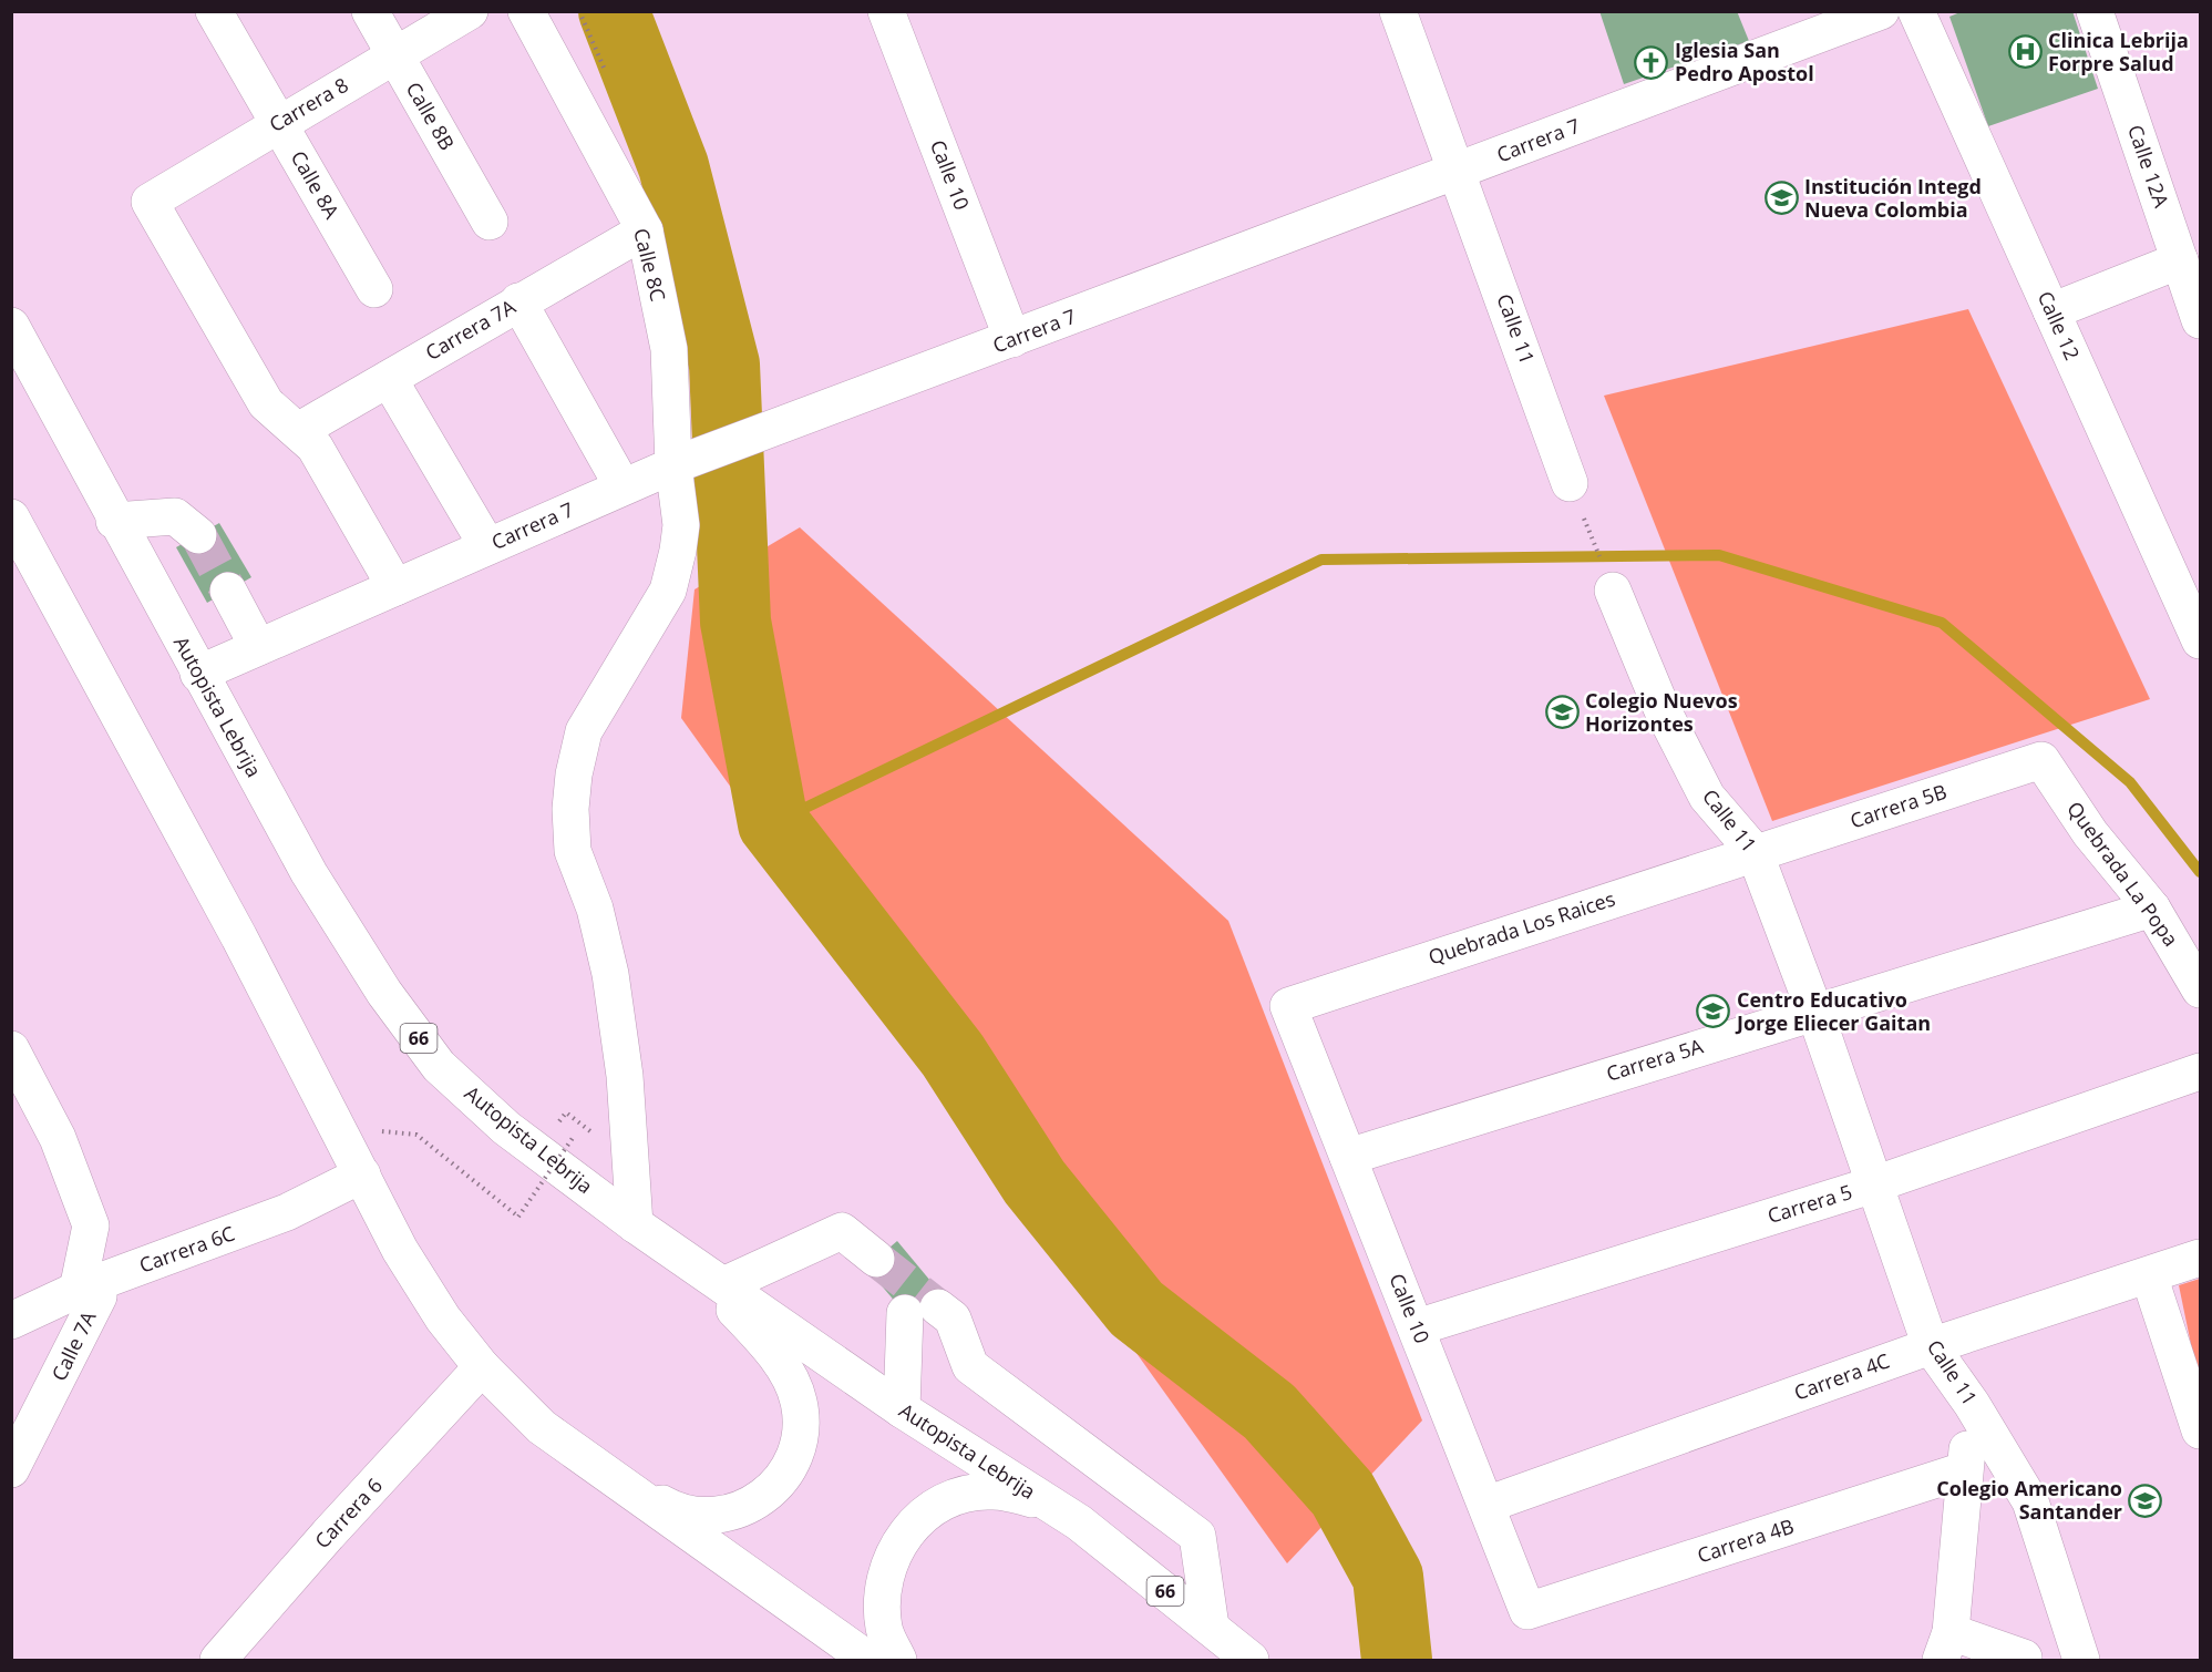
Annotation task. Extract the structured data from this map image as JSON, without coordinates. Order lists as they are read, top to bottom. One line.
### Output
{"streets":{"main road":["Carrera 8","Calle 8B","Carrera 7","Calle 12A","Calle 10","Calle 8A","Calle 8C","Calle 12","Calle 11","Carrera 7A","Autopista Lebrija","Carrera 5B","Quebrada La Popa","Quebrada Los Raices","66","Carrera 5A","Carrera 5","Carrera 6C","Calle 7A","Carrera 4C","Carrera 6","Carrera 4B"]},"crossings":[["Carrera 8","Calle 8B"],["Carrera 8","Calle 8A"],["Carrera 8","Carrera 7A"],["Carrera 7","Calle 10"],["Carrera 7","Calle 8C"],["Carrera 7","Calle 11"],["Carrera 7","Autopista Lebrija"],["Calle 10","Quebrada Los Raices"],["Calle 10","Carrera 5A"],["Calle 10","Carrera 5"],["Calle 10","Carrera 4C"],["Calle 10","Carrera 4B"],["Calle 8C","Carrera 7A"],["Calle 8C","Autopista Lebrija"],["Calle 11","Carrera 5B"],["Calle 11","Quebrada Los Raices"],["Calle 11","Carrera 5A"],["Calle 11","Carrera 5"],["Calle 11","Carrera 4C"],["Carrera 5B","Quebrada La Popa"],["Carrera 5B","Quebrada Los Raices"],["Quebrada La Popa","Carrera 5A"],["Carrera 6C","Calle 7A"]],"places":{"hospital":["Clinica Lebrija Forpre Salud"],"church":["Iglesia San Pedro Apostol"],"school or university":["Institución Integd Nueva Colombia","Colegio Nuevos Horizontes","Centro Educativo Jorge Eliecer Gaitan","Colegio Americano Santander"]}}
